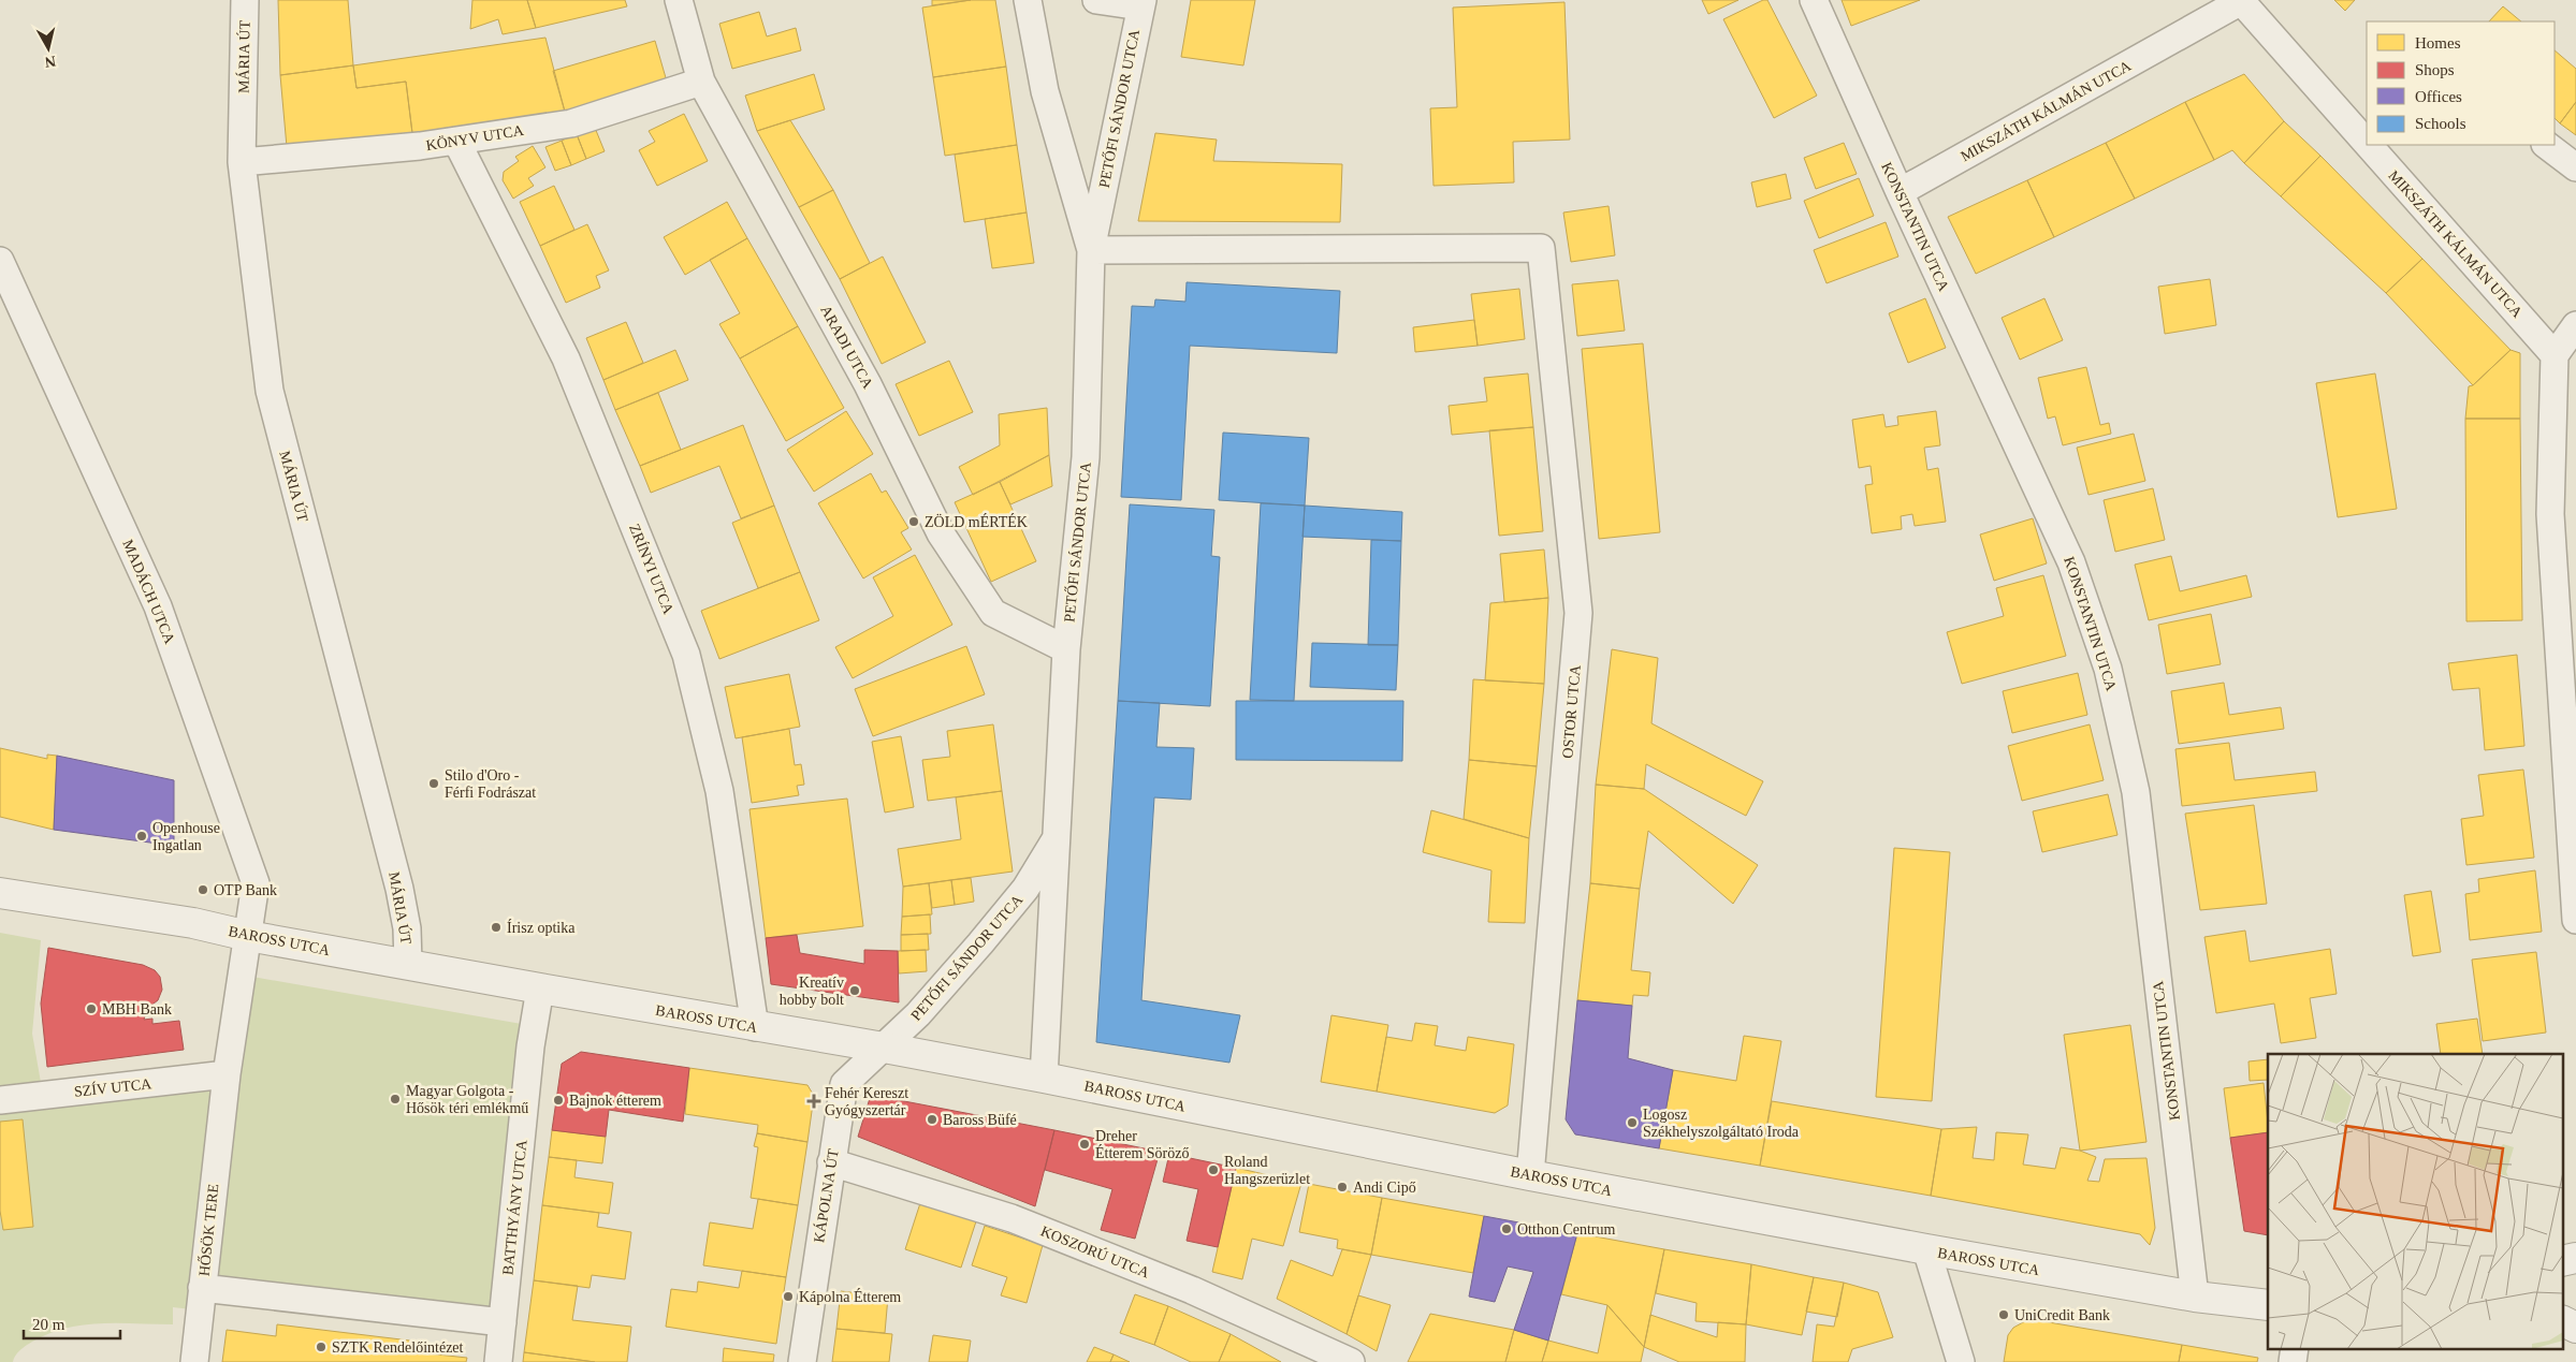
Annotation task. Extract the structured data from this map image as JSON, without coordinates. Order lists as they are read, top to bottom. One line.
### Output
{"streets":{"street":["MÁRIA ÚT","PETŐFI SÁNDOR UTCA","MIKSZÁTH KÁLMÁN UTCA","KÖNYV UTCA","KONSTANTIN UTCA","ARADI UTCA","ZRÍNYI UTCA","MADÁCH UTCA","OSTOR UTCA","BAROSS UTCA","SZÍV UTCA","KÁPOLNA ÚT","BATTHYÁNY UTCA","HŐSÖK TERE","KOSZORÚ UTCA"]},"crossings":[["MÁRIA ÚT","KÖNYV UTCA"],["MÁRIA ÚT","BAROSS UTCA"],["PETŐFI SÁNDOR UTCA","ARADI UTCA"],["PETŐFI SÁNDOR UTCA","OSTOR UTCA"],["PETŐFI SÁNDOR UTCA","BAROSS UTCA"],["PETŐFI SÁNDOR UTCA","KÁPOLNA ÚT"],["MIKSZÁTH KÁLMÁN UTCA","KONSTANTIN UTCA"],["KÖNYV UTCA","ARADI UTCA"],["KÖNYV UTCA","ZRÍNYI UTCA"],["KONSTANTIN UTCA","BAROSS UTCA"],["ZRÍNYI UTCA","BAROSS UTCA"],["MADÁCH UTCA","BAROSS UTCA"],["MADÁCH UTCA","HŐSÖK TERE"],["OSTOR UTCA","BAROSS UTCA"],["BAROSS UTCA","KÁPOLNA ÚT"],["BAROSS UTCA","BATTHYÁNY UTCA"],["BAROSS UTCA","HŐSÖK TERE"],["SZÍV UTCA","HŐSÖK TERE"],["KÁPOLNA ÚT","KOSZORÚ UTCA"],["BATTHYÁNY UTCA","HŐSÖK TERE"]],"places":{"other":["ZÖLD mÉRTÉK","Stilo d'Oro - Férfi Fodrászat","Openhouse Ingatlan","OTP Bank","Írisz optika","Kreatív hobby bolt","MBH Bank","Magyar Golgota - Hősök téri emlékmű","Bajnok étterem","Baross Büfé","Logosz Székhelyszolgáltató Iroda","Dreher Étterem Söröző","Roland Hangszerüzlet","Andi Cipő","Otthon Centrum","Kápolna Étterem","UniCredit Bank","SZTK Rendelőintézet"],"health":["Fehér Kereszt Gyógyszertár"]},"legend":["Homes","Shops","Offices","Schools"],"scale_bar":"20 m","north":"bottom"}
